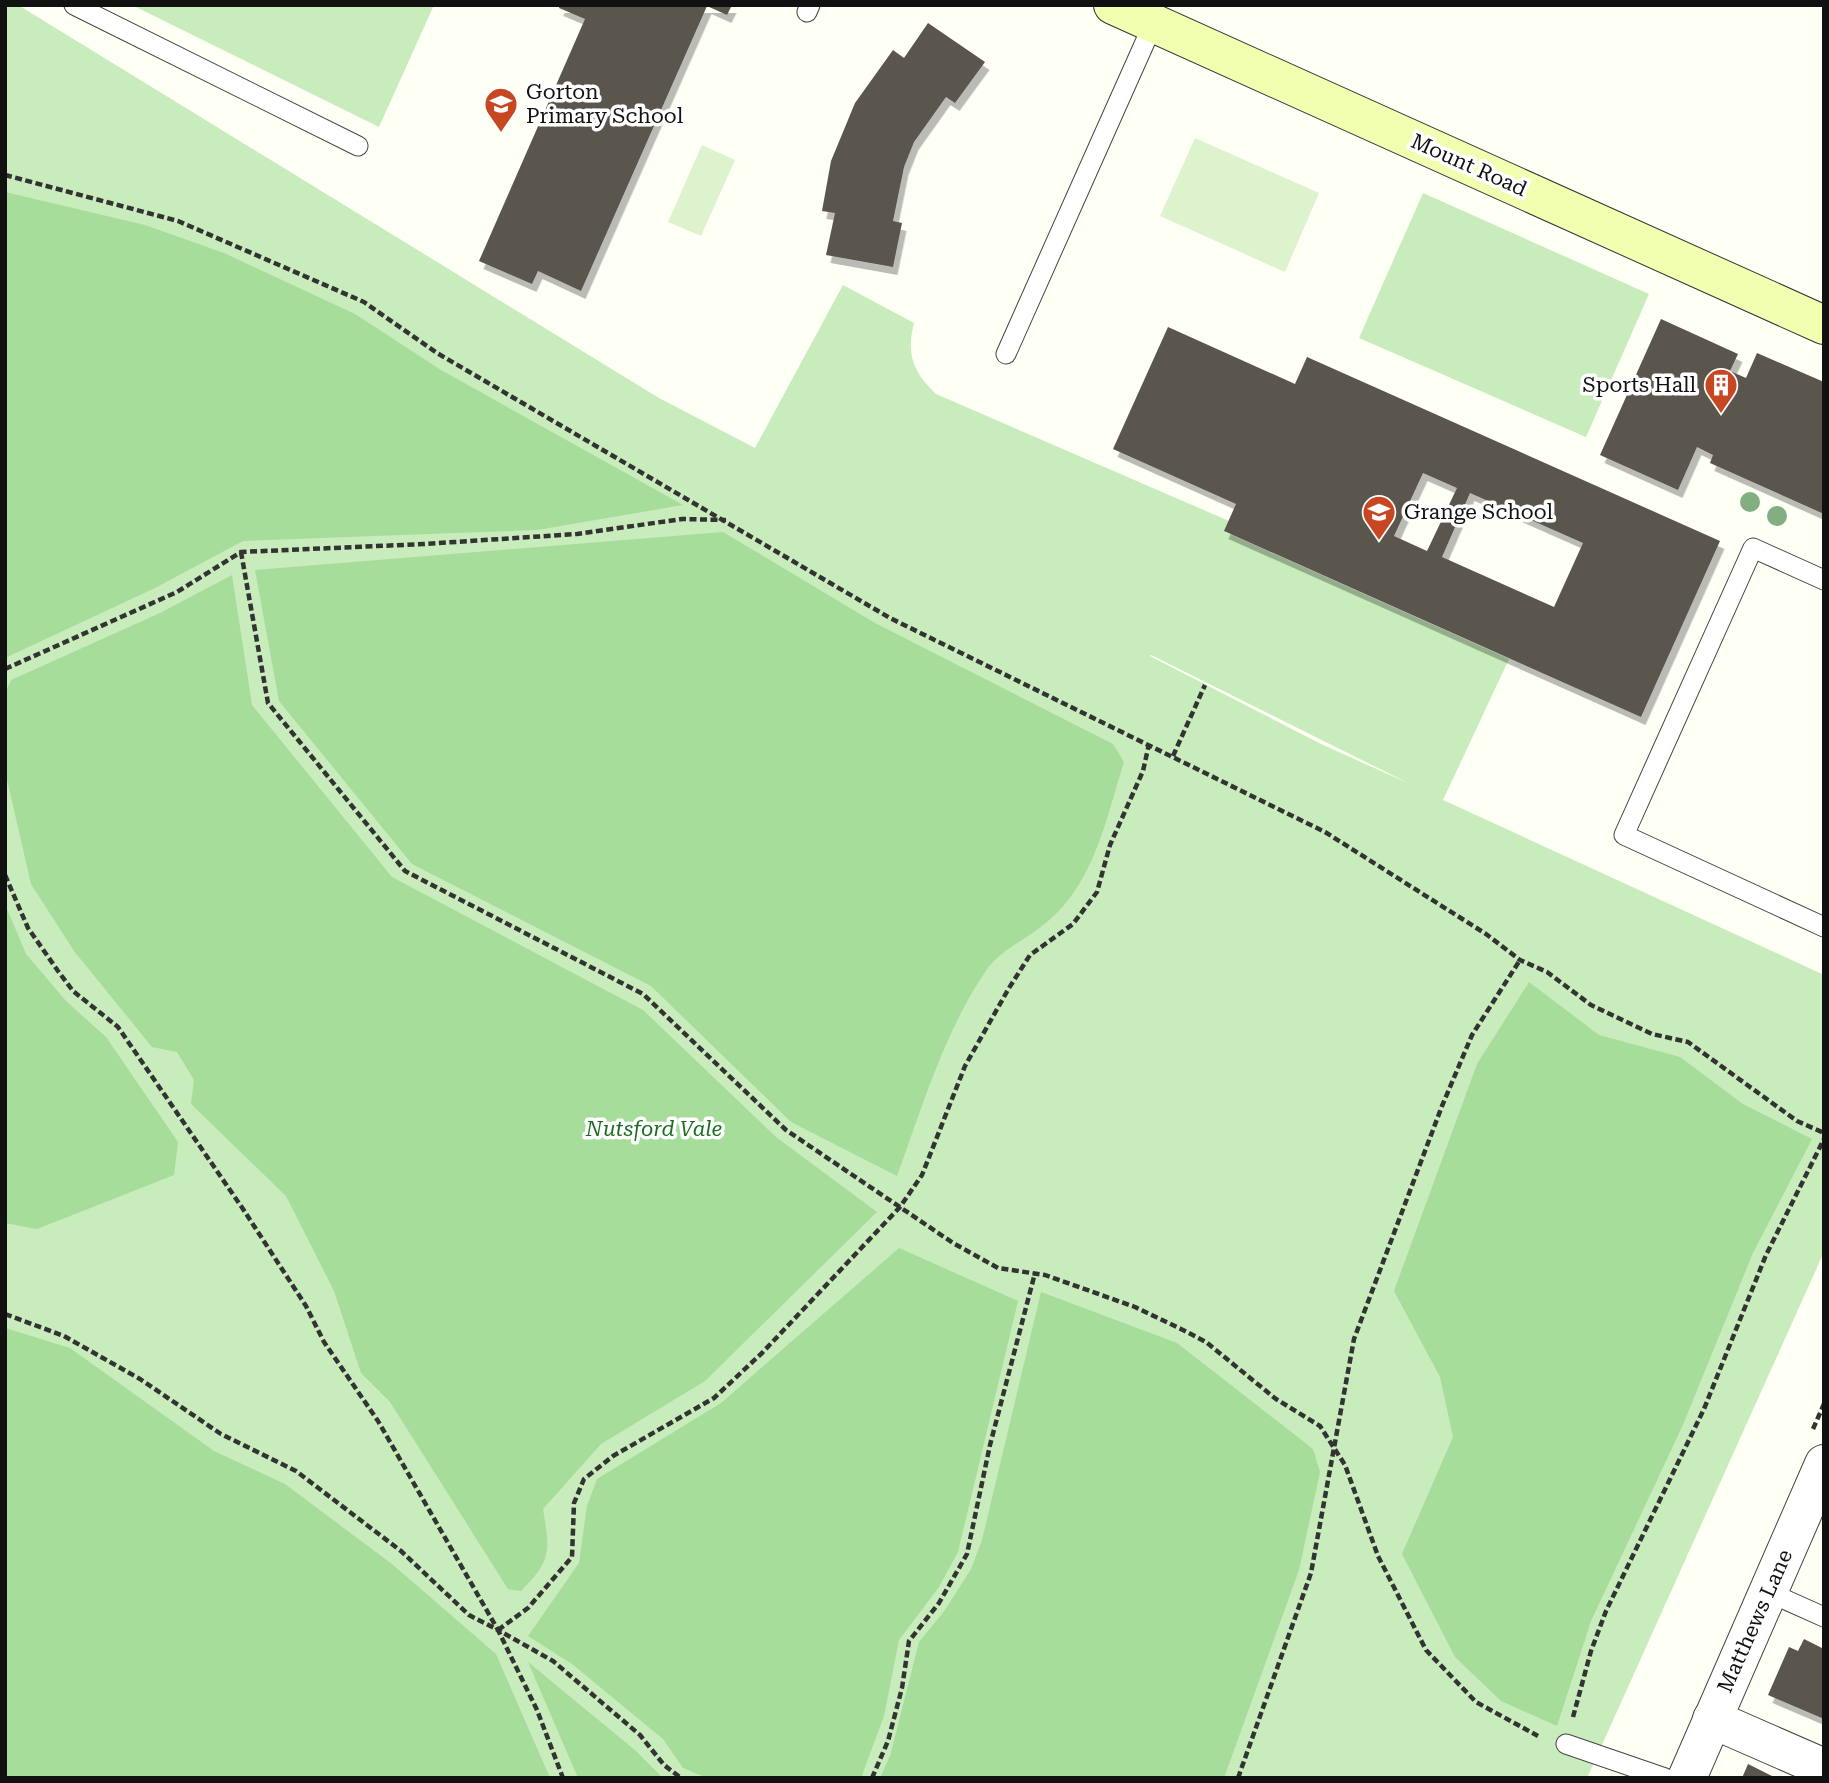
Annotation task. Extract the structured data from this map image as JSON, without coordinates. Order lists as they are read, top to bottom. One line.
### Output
{"streets":{"main road":["Mount Road"],"street":["Matthews Lane"]},"parks":["Nutsford Vale"],"places":{"school or university":["Gorton Primary School","Grange School"],"building":["Sports Hall"]}}
